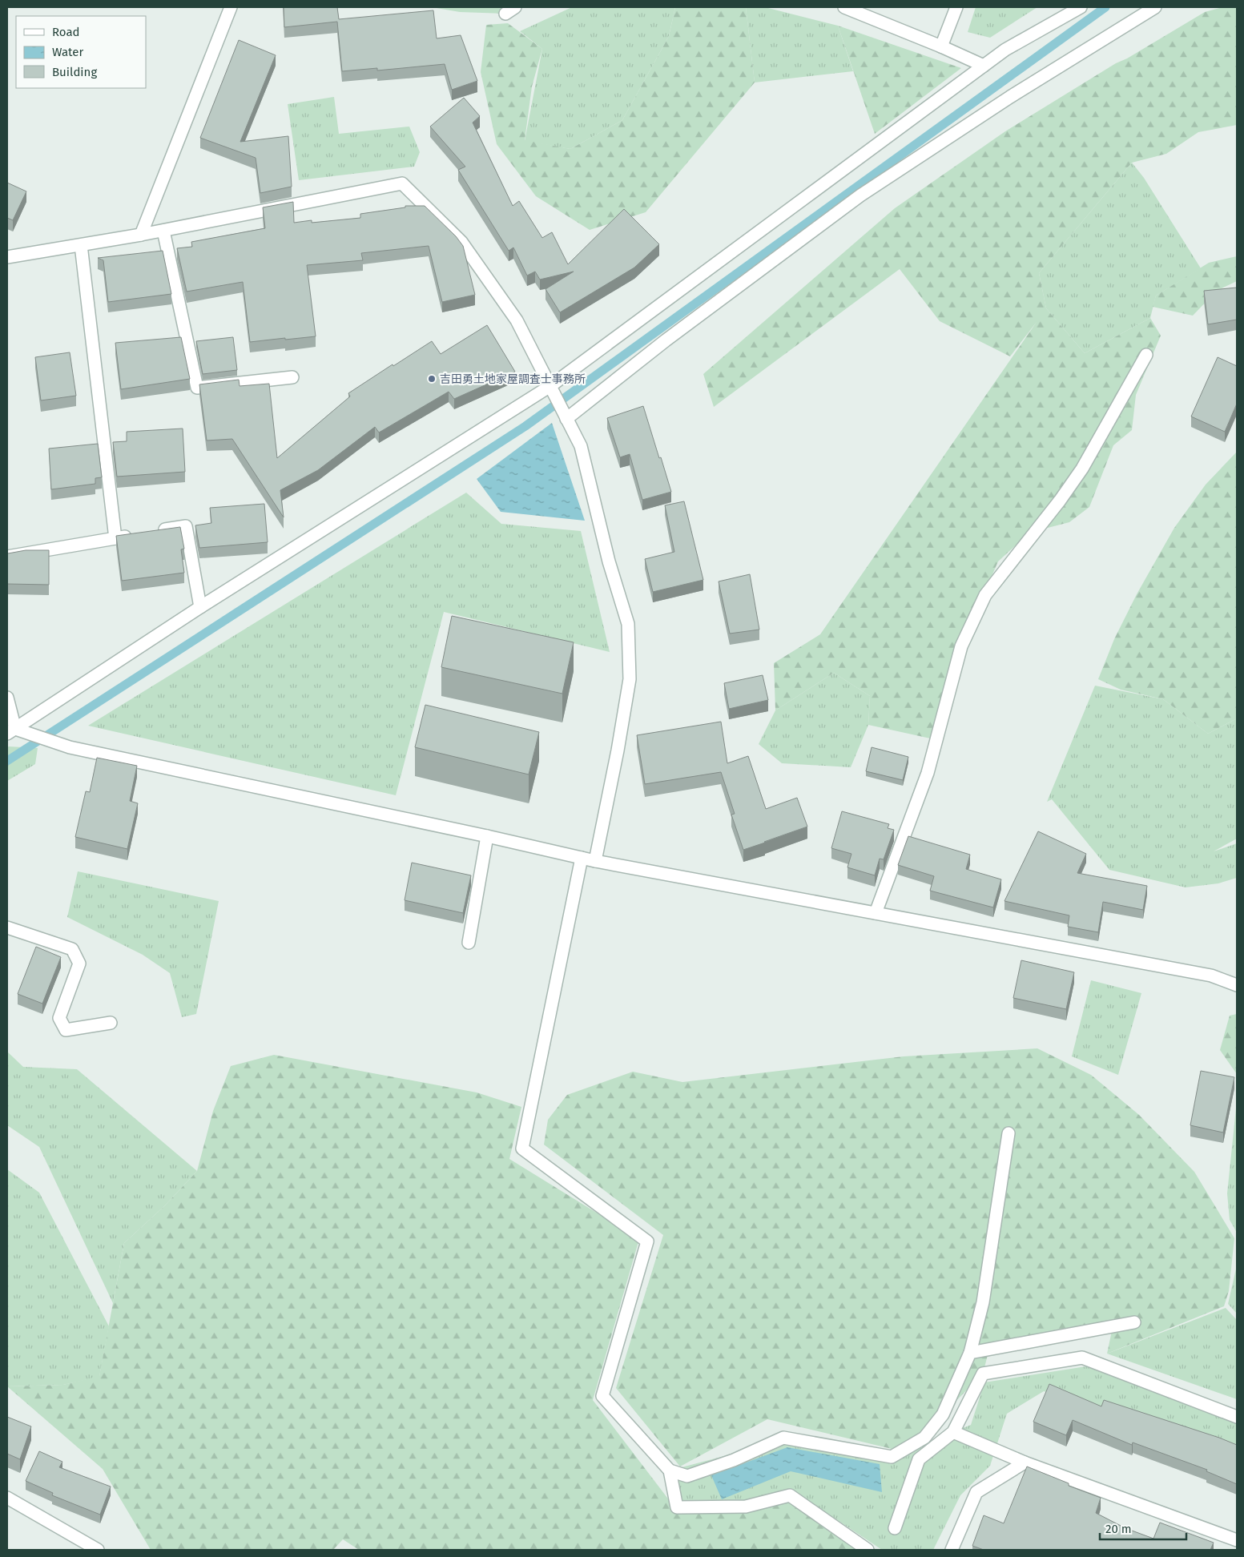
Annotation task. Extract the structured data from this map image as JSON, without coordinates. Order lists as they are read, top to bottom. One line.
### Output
{"places":["吉田勇土地家屋調査士事務所"],"legend":["Road","Water","Building"],"scale_bar":"20 m"}
